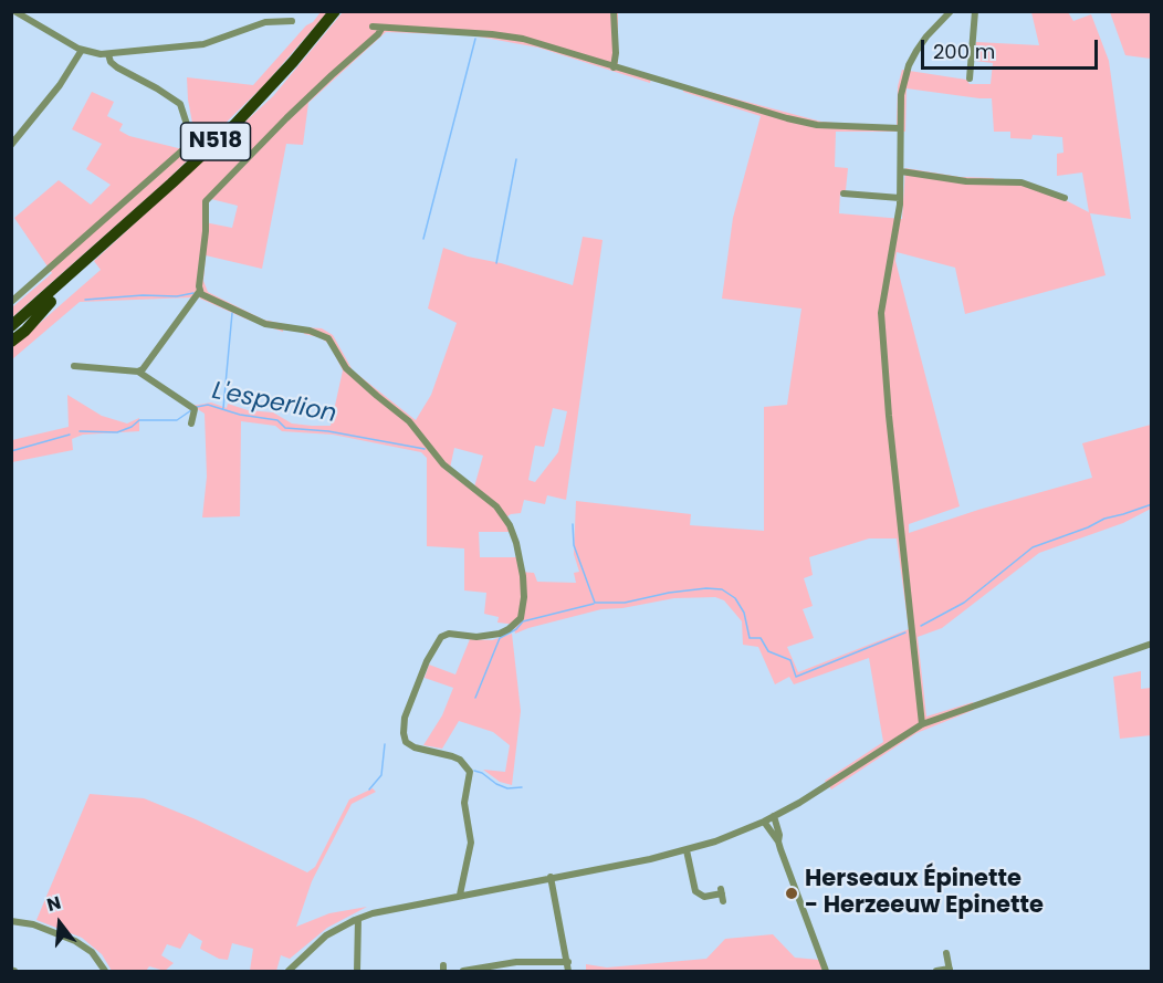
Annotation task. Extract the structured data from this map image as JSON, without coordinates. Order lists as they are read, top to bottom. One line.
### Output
{"streets":{"highway":["N518"]},"water":["L'esperlion"],"places":["Herseaux Épinette - Herzeeuw Epinette"],"scale_bar":"200 m","north":"top"}
